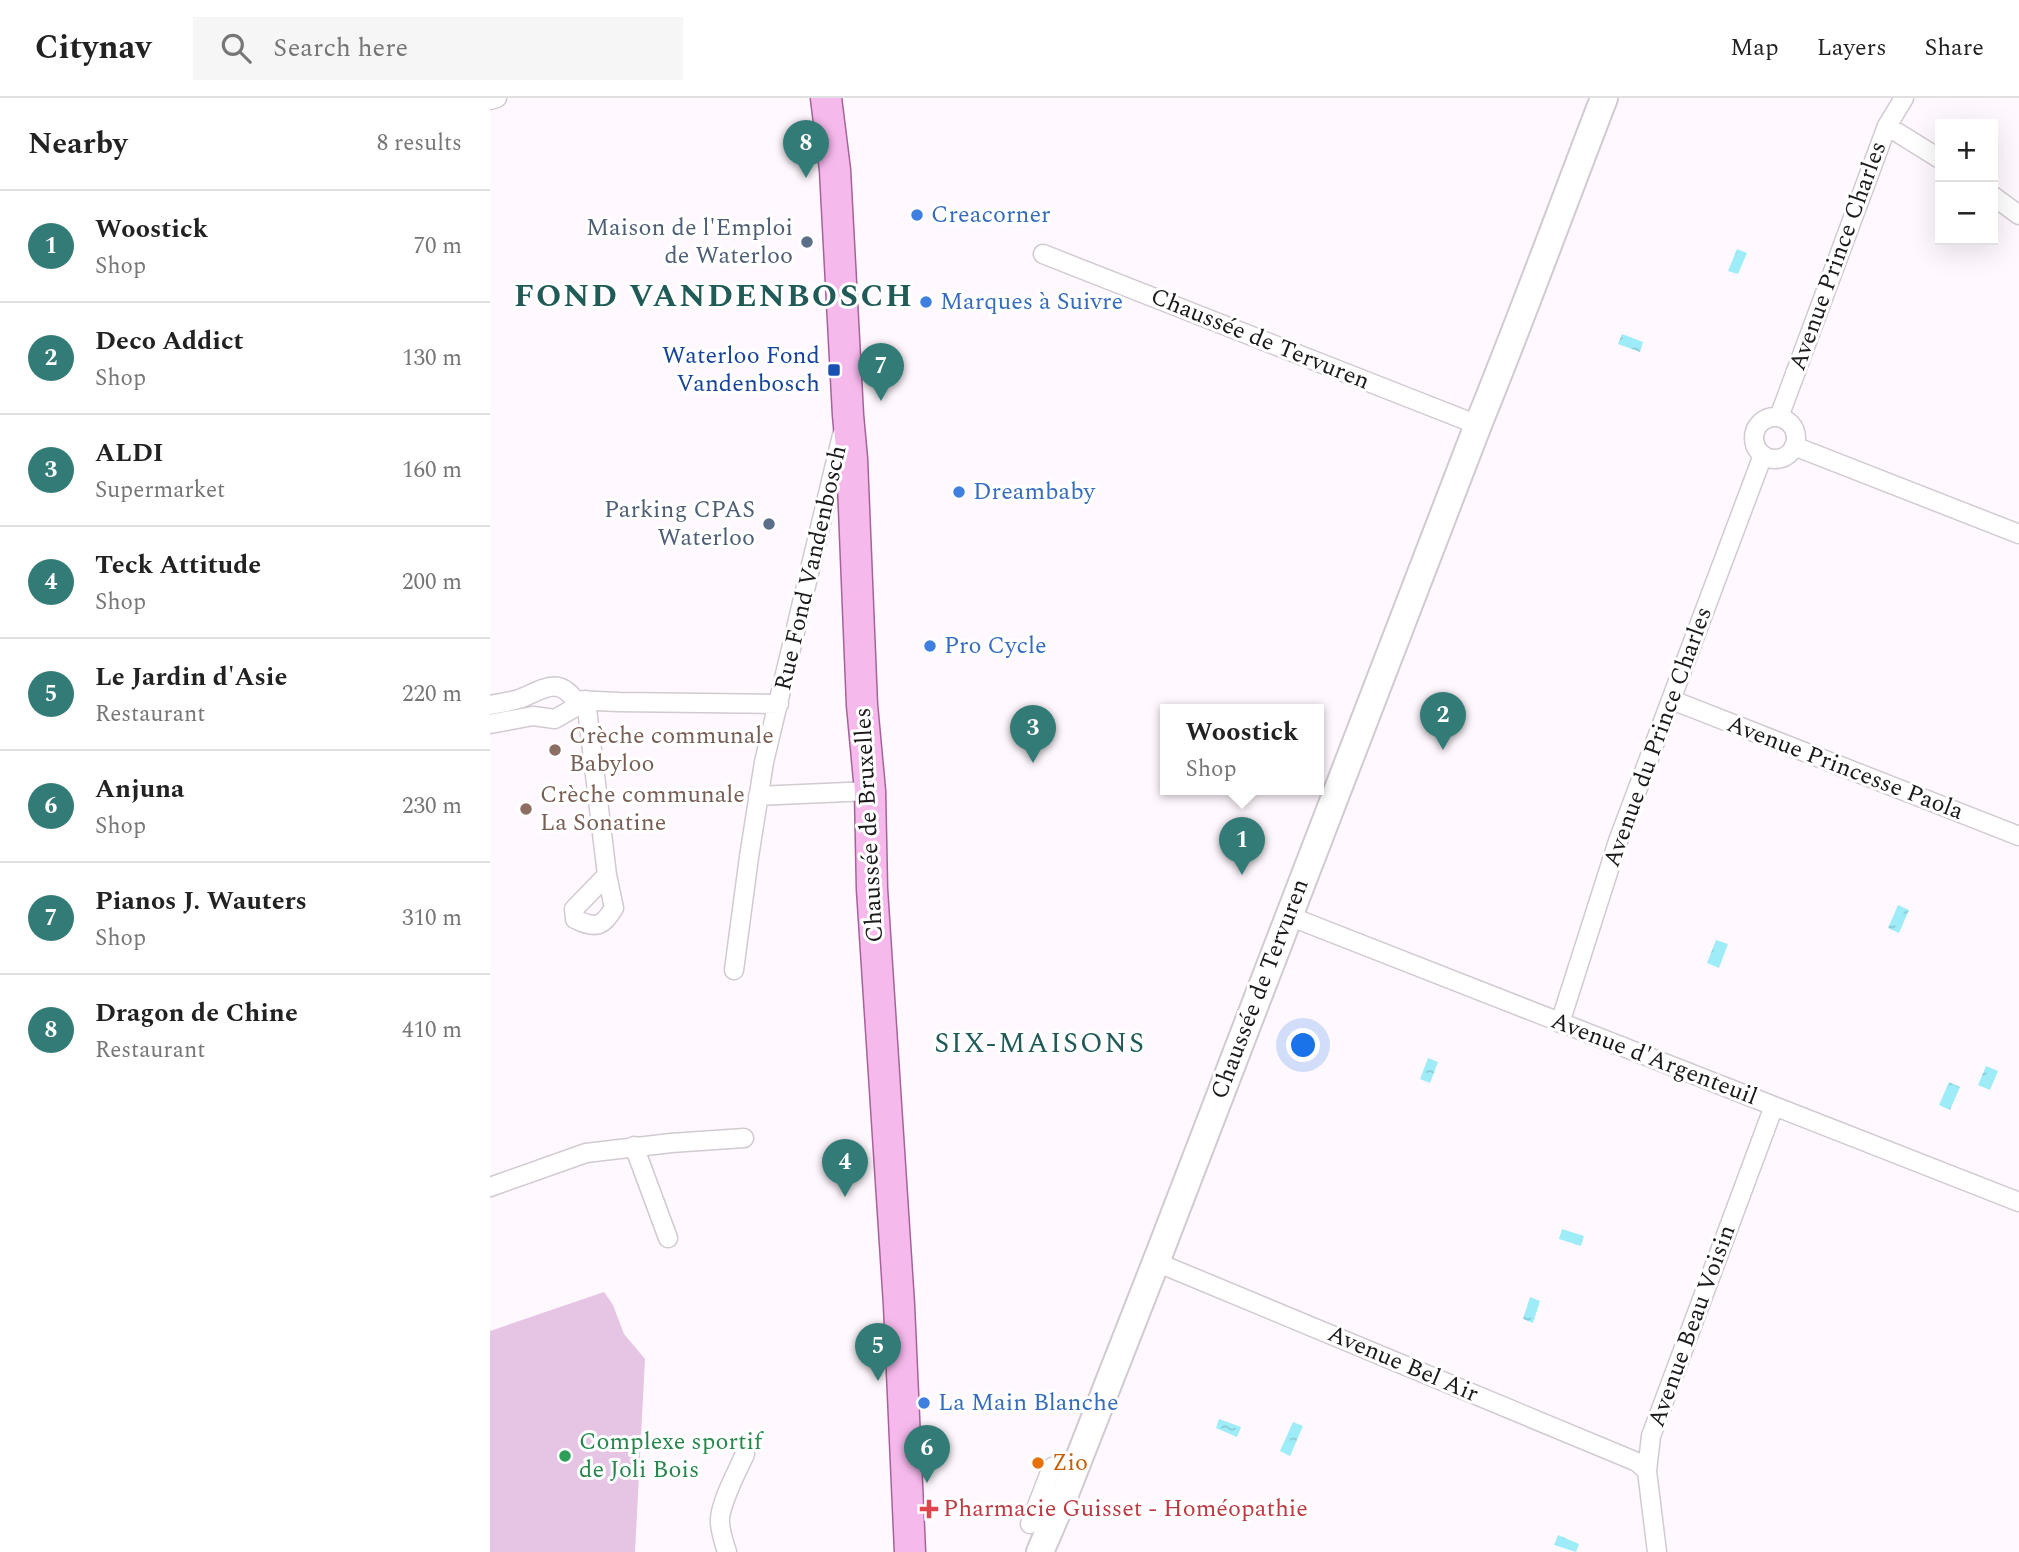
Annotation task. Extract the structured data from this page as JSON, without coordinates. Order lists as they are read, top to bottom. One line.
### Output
{"streets":{"main road":["Chaussée de Tervuren","Chaussée de Bruxelles"],"street":["Avenue Prince Charles","Rue Fond Vandenbosch","Avenue du Prince Charles","Avenue Princesse Paola","Avenue d'Argenteuil","Avenue Beau Voisin","Avenue Bel Air"]},"crossings":[["Avenue Prince Charles","Avenue du Prince Charles"],["Chaussée de Tervuren","Avenue d'Argenteuil"],["Chaussée de Tervuren","Avenue Bel Air"],["Rue Fond Vandenbosch","Chaussée de Bruxelles"],["Avenue du Prince Charles","Avenue Princesse Paola"],["Avenue du Prince Charles","Avenue d'Argenteuil"],["Avenue d'Argenteuil","Avenue Beau Voisin"],["Avenue Beau Voisin","Avenue Bel Air"]],"districts":["FOND VANDENBOSCH","SIX-MAISONS"],"places":{"other":["Creacorner","Maison de l'Emploi de Waterloo","Marques à Suivre","Dreambaby","Parking CPAS Waterloo","Pro Cycle","Crèche communale Babyloo","Crèche communale La Sonatine","La Main Blanche","Complexe sportif de Joli Bois","Zio"],"transit":["Waterloo Fond Vandenbosch"],"health":["Pharmacie Guisset - Homéopathie"]},"page":{"header":"Citynav","search":"Search here","nav":["Map","Layers","Share"],"heading":["Nearby","8 results"],"map_buttons":["+","−"],"pins":["8","7","2","3","1","4","5","6"],"list":[{"mark":"1","name":"Woostick","note":"Shop","value":"70 m"},{"mark":"2","name":"Deco Addict","note":"Shop","value":"130 m"},{"mark":"3","name":"ALDI","note":"Supermarket","value":"160 m"},{"mark":"4","name":"Teck Attitude","note":"Shop","value":"200 m"},{"mark":"5","name":"Le Jardin d'Asie","note":"Restaurant","value":"220 m"},{"mark":"6","name":"Anjuna","note":"Shop","value":"230 m"},{"mark":"7","name":"Pianos J. Wauters","note":"Shop","value":"310 m"},{"mark":"8","name":"Dragon de Chine","note":"Restaurant","value":"410 m"}],"popup":["Woostick","Shop"]}}
